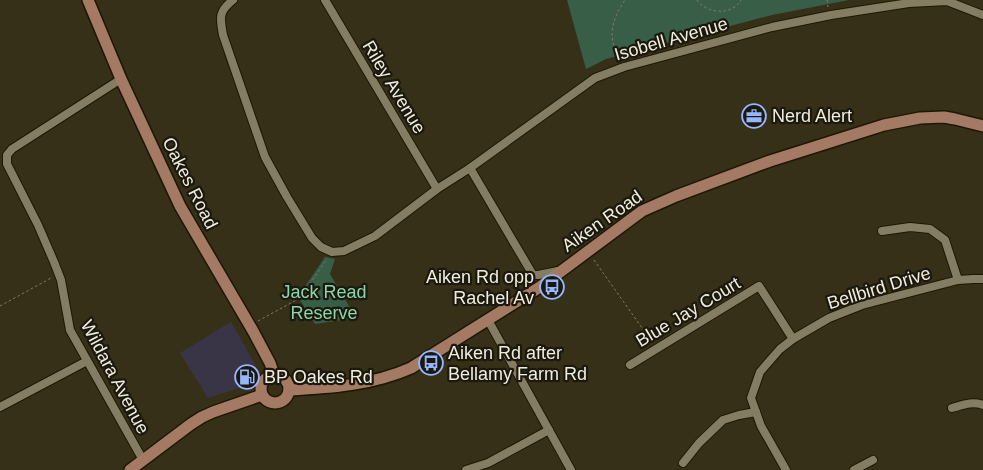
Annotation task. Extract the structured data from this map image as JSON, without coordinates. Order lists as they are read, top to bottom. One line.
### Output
{"streets":{"street":["Isobell Avenue","Riley Avenue","Oakes Road","Aiken Road","Bellbird Drive","Blue Jay Court","Wildara Avenue"]},"crossings":[["Isobell Avenue","Riley Avenue"],["Oakes Road","Aiken Road"],["Oakes Road","Wildara Avenue"],["Bellbird Drive","Blue Jay Court"]],"parks":["Jack Read Reserve"],"places":{"office":["Nerd Alert"],"bus stop":["Aiken Rd opp Rachel Av","Aiken Rd after Bellamy Farm Rd"],"fuel station":["BP Oakes Rd"]}}
